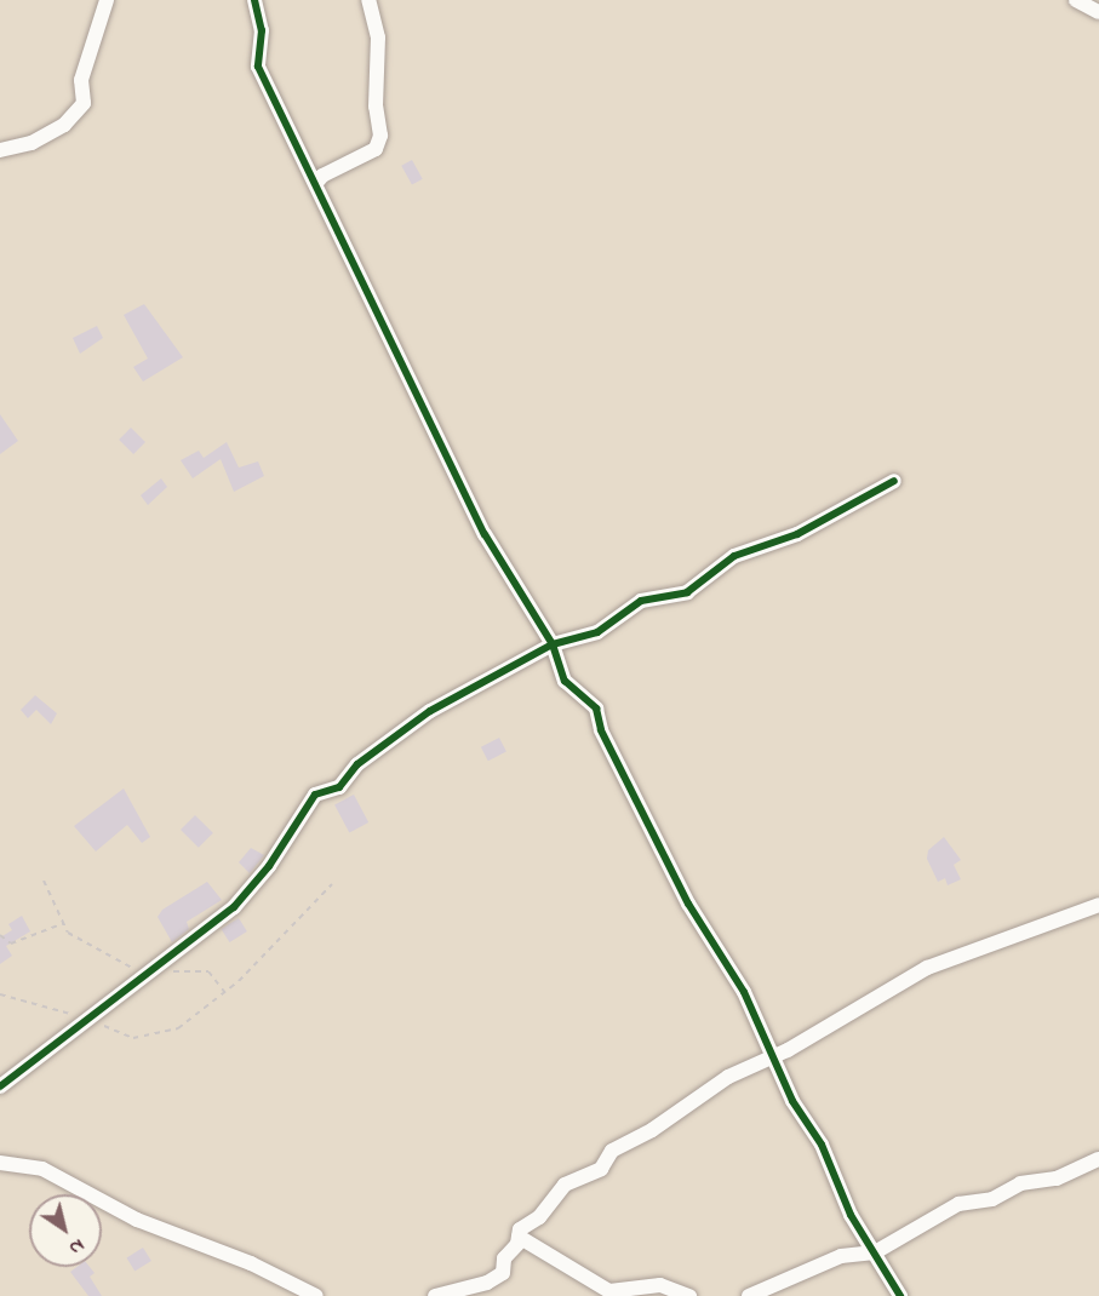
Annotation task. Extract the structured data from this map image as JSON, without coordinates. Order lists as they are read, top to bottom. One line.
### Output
{"north":"bottom right"}
